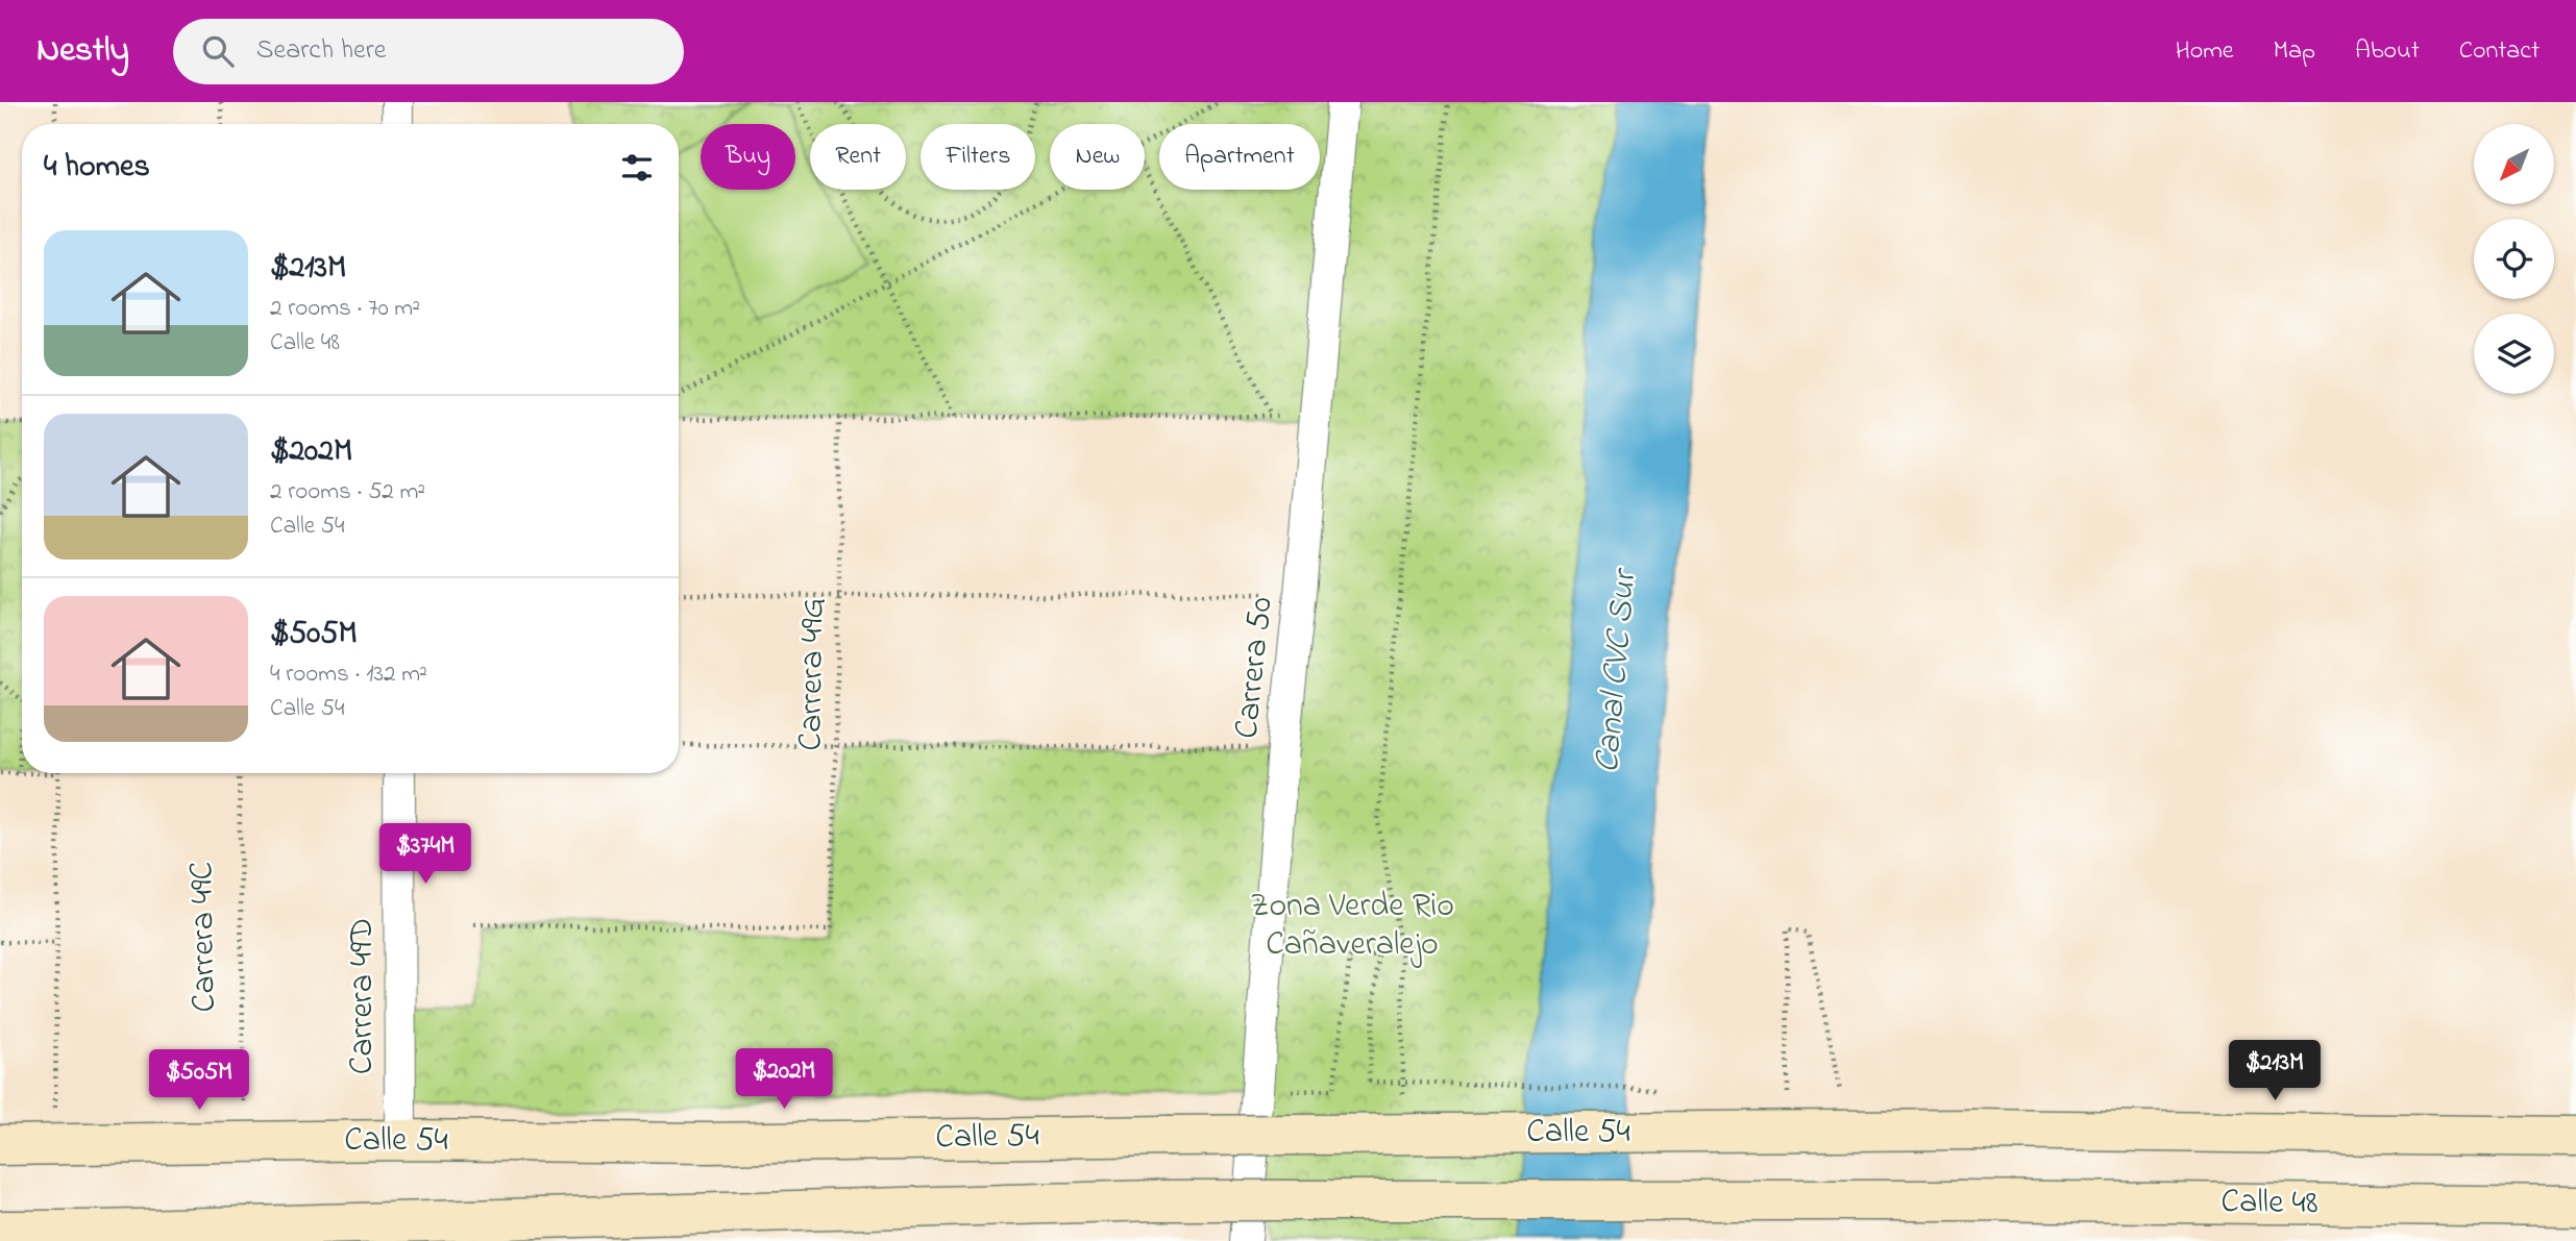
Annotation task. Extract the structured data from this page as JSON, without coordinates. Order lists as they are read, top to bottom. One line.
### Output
{"streets":{"main road":["Calle 54","Calle 48"],"street":["Carrera 50","Carrera 49D"],"path":["Carrera 49G","Carrera 49C"]},"crossings":[["Carrera 49D","Calle 54"],["Calle 54","Calle 48"]],"water":["Canal CVC Sur"],"parks":["Zona Verde Rio Cañaveralejo"],"north":"bottom left","page":{"header":"Nestly","search":"Search here","nav":["Home","Map","About","Contact"],"chip":["Buy","Rent","Filters","New","Apartment"],"heading":"4 homes","list":[{"name":"$213M","note":"2 rooms · 70 m² · Calle 48"},{"name":"$202M","note":"2 rooms · 52 m² · Calle 54"},{"name":"$505M","note":"4 rooms · 132 m² · Calle 54"}],"price":["$374M","$213M","$202M","$505M"]}}
